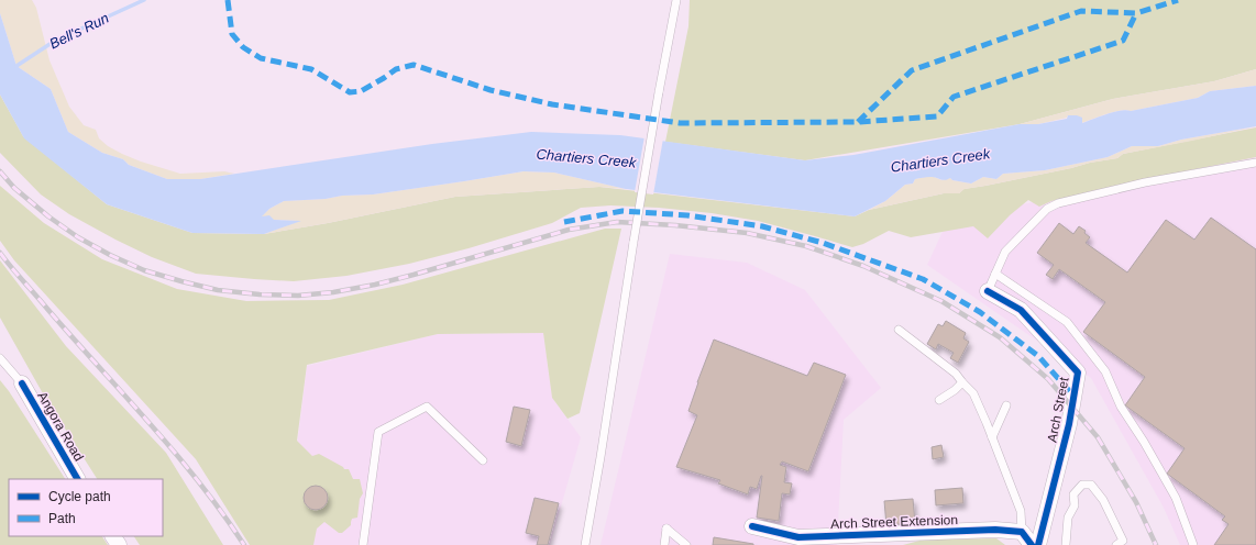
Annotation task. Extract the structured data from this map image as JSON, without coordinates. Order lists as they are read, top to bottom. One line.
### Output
{"streets":{"street":["Arch Street","Angora Road","Arch Street Extension"]},"water":["Bell's Run","Chartiers Creek"],"legend":["Cycle path","Path"]}
